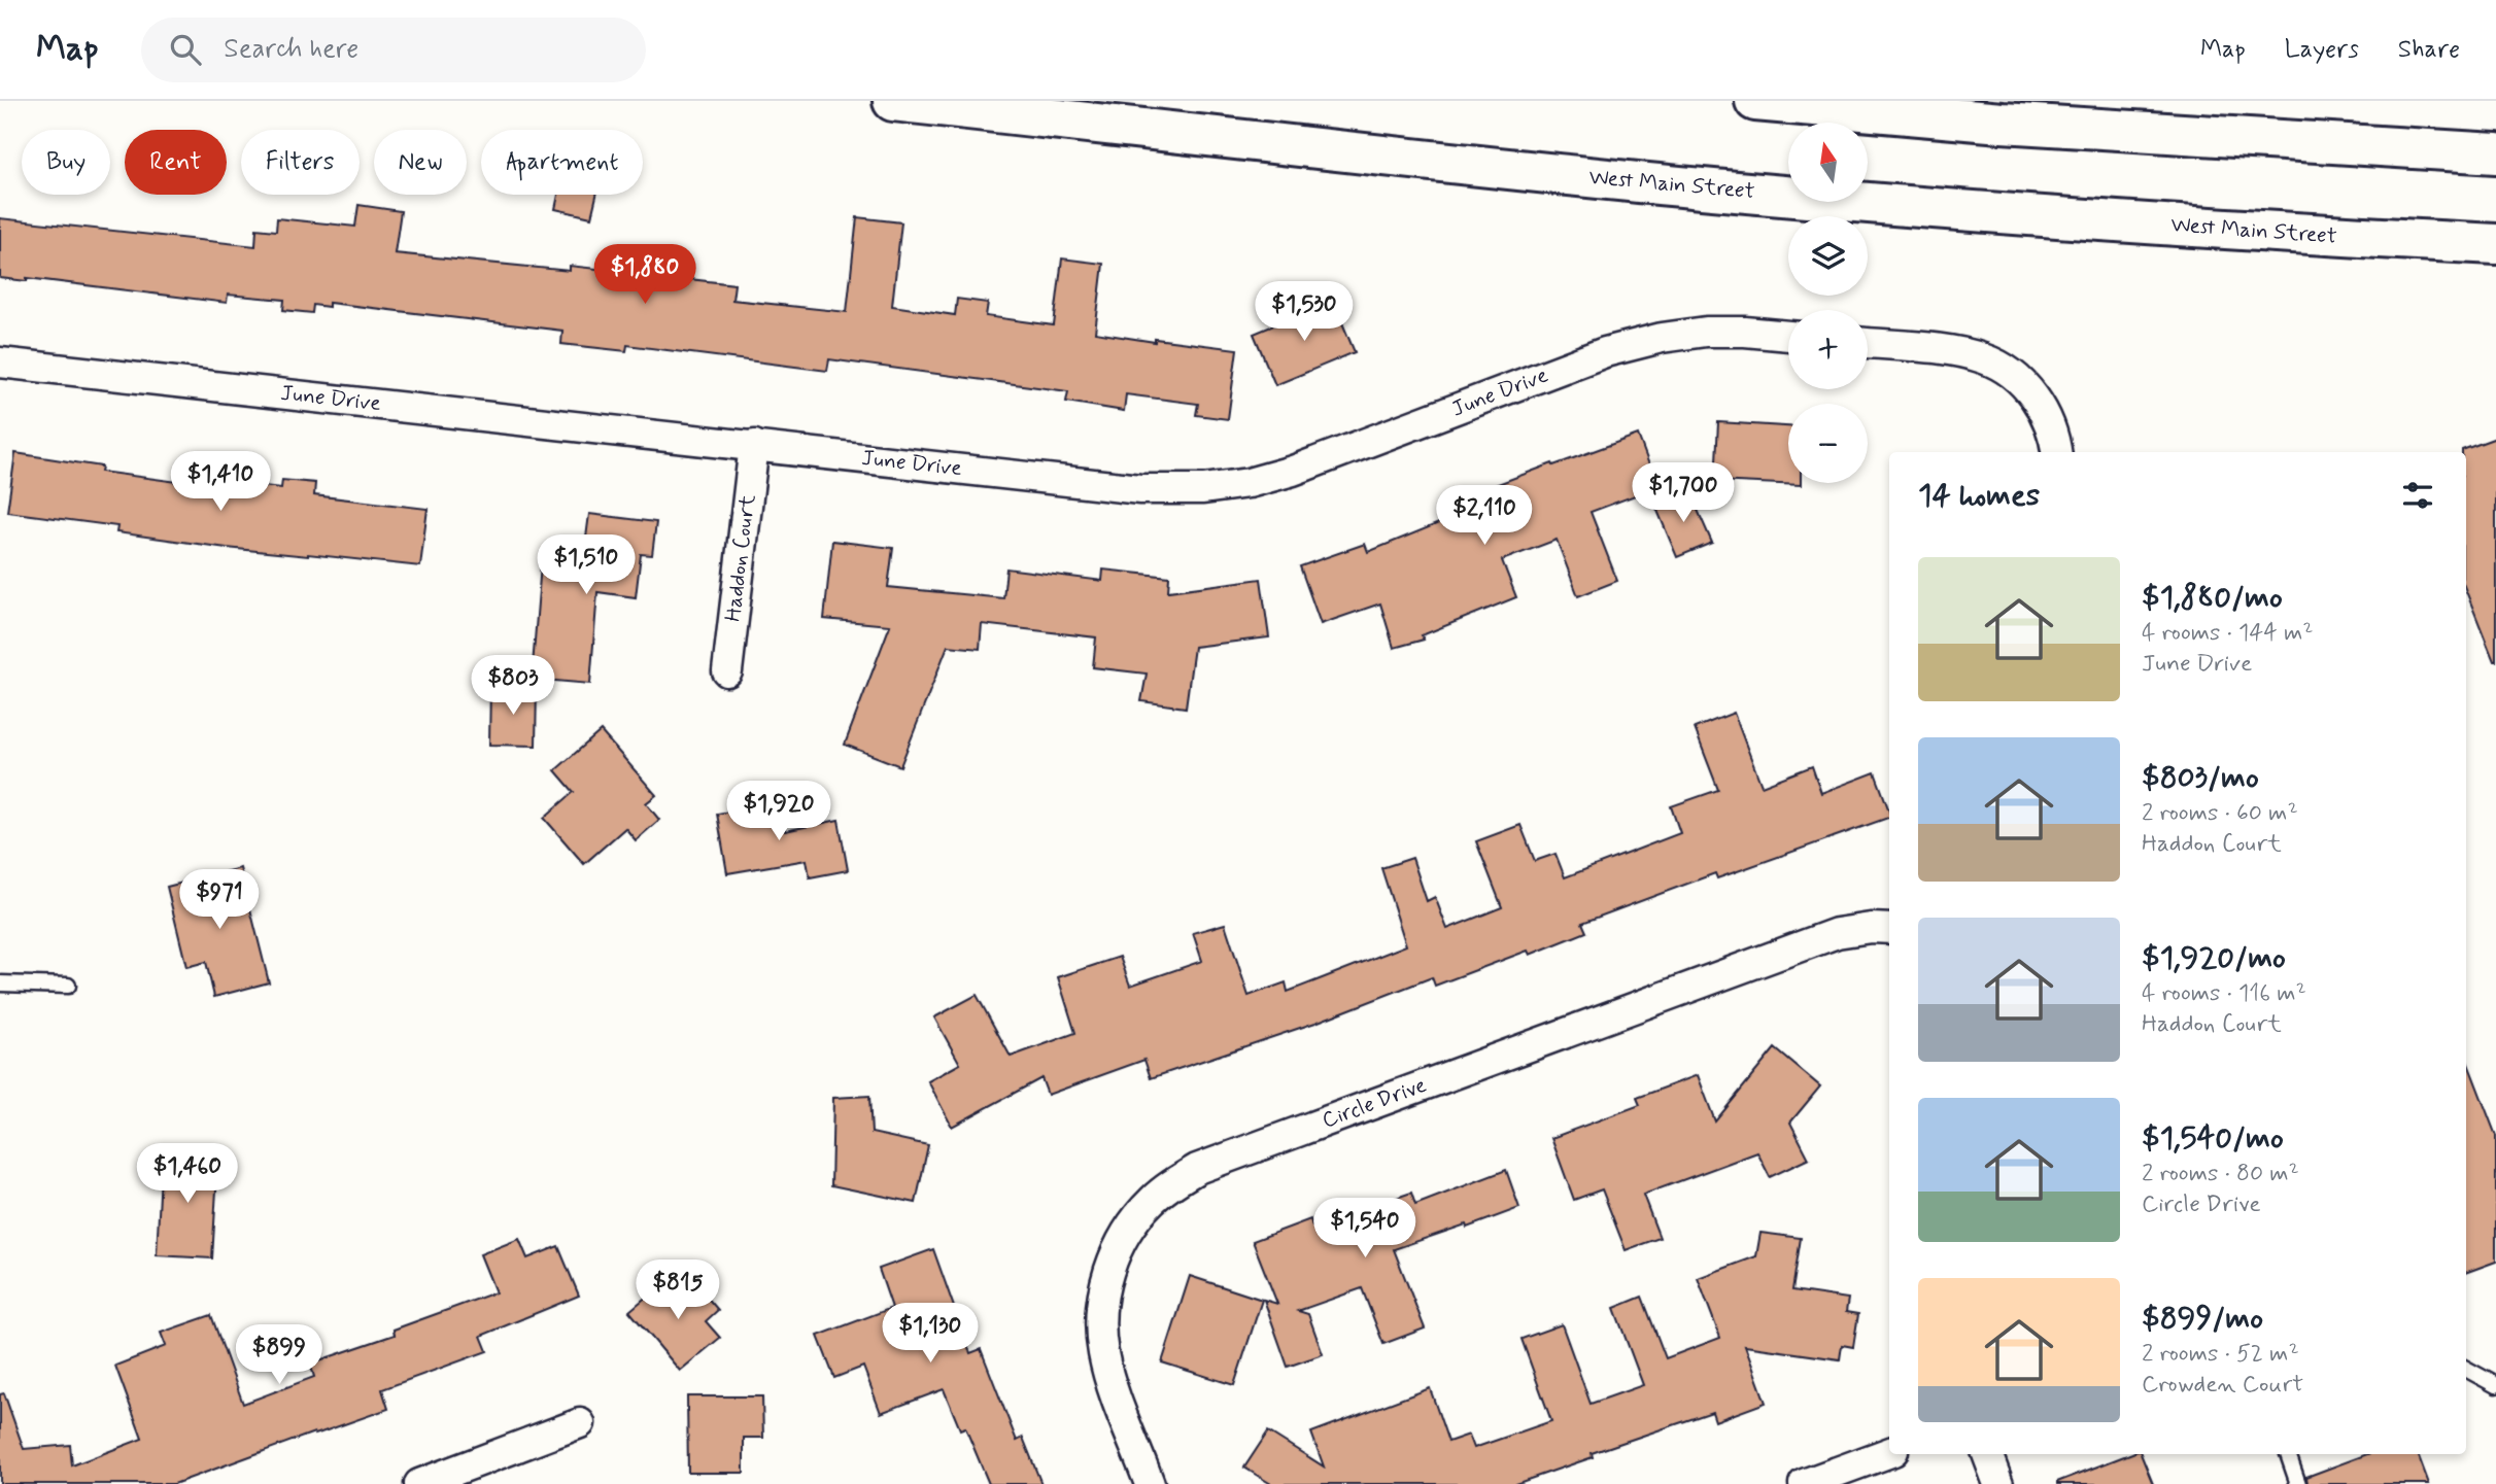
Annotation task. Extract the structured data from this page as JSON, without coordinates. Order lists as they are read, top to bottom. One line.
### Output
{"streets":{"main road":["West Main Street"],"street":["June Drive","Haddon Court","Circle Drive"]},"crossings":[["June Drive","Haddon Court"]],"north":"top","page":{"header":"Map","search":"Search here","nav":["Map","Layers","Share"],"map_buttons":["+","−"],"chip":["Buy","Rent","Filters","New","Apartment"],"price":["$1,880","$1,530","$1,410","$1,700","$2,110","$1,510","$803","$1,920","$971","$1,460","$1,540","$815","$1,130","$899"],"heading":"14 homes","list":[{"name":"$1,880/mo","note":"4 rooms · 144 m² · June Drive"},{"name":"$803/mo","note":"2 rooms · 60 m² · Haddon Court"},{"name":"$1,920/mo","note":"4 rooms · 116 m² · Haddon Court"},{"name":"$1,540/mo","note":"2 rooms · 80 m² · Circle Drive"},{"name":"$899/mo","note":"2 rooms · 52 m² · Crowden Court"}]}}
